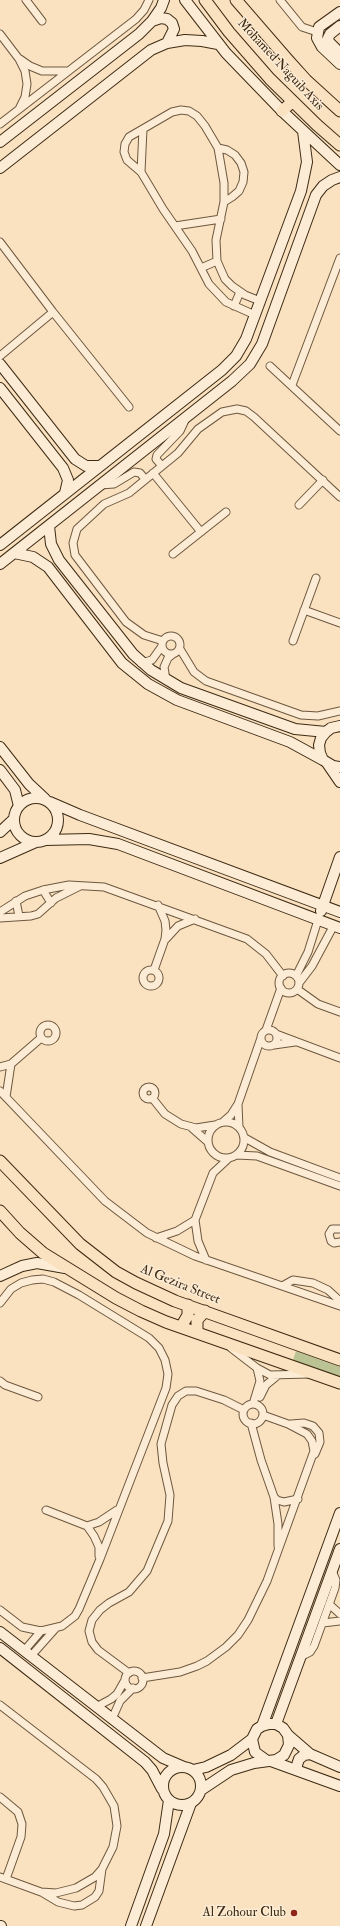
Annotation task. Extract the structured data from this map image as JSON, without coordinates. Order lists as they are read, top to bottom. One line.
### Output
{"streets":{"main road":["Mohamed Naguib Axis","Al Gezira Street"]},"places":["Al Zohour Club"]}
